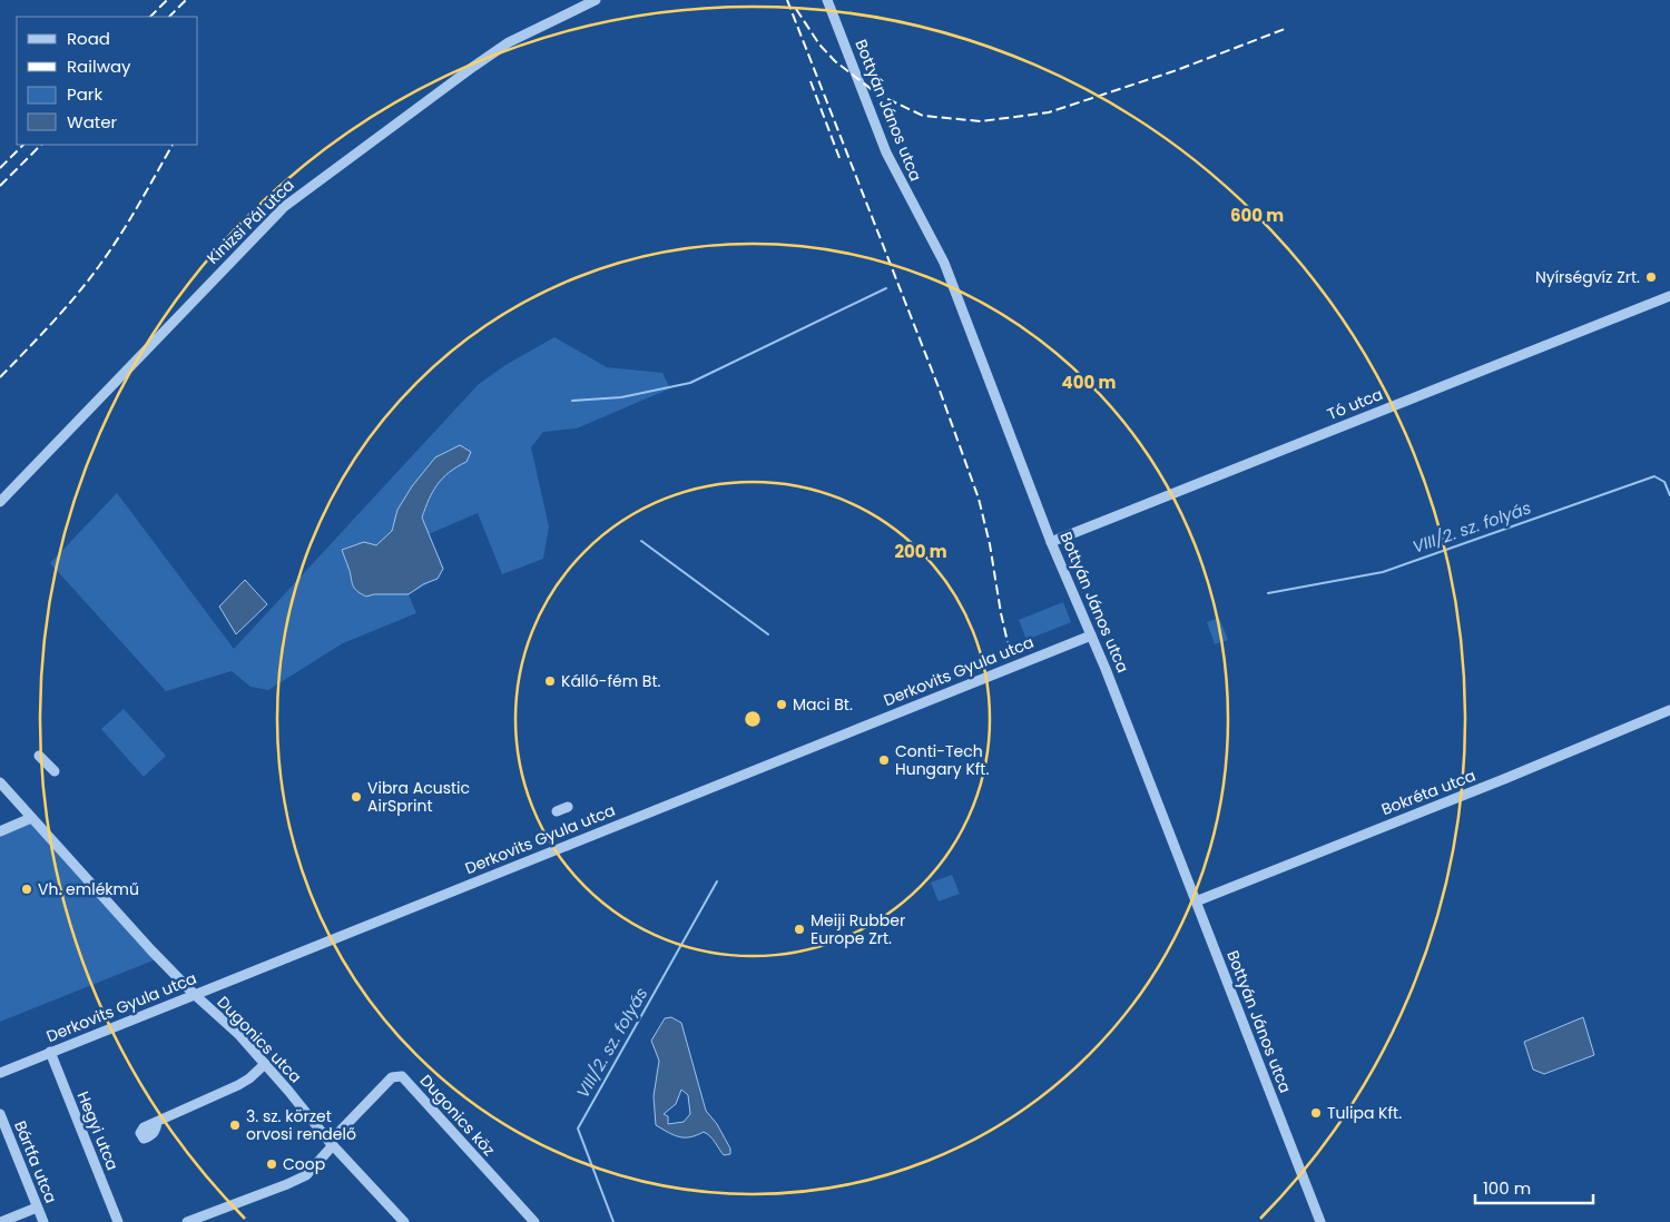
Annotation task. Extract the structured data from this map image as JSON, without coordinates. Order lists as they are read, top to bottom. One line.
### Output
{"streets":{"street":["Bottyán János utca","Kinizsi Pál utca","Tó utca","Derkovits Gyula utca","Bokréta utca","Dugonics utca","Dugonics köz","Hegyi utca","Bártfa utca"]},"crossings":[["Bottyán János utca","Tó utca"],["Bottyán János utca","Derkovits Gyula utca"],["Bottyán János utca","Bokréta utca"],["Derkovits Gyula utca","Dugonics utca"],["Derkovits Gyula utca","Hegyi utca"],["Dugonics utca","Dugonics köz"]],"water":["VIII/2. sz. folyás"],"places":["Nyírségvíz Zrt.","Kálló-fém Bt.","Maci Bt.","Conti-Tech Hungary Kft.","Vibra Acustic AirSprint","Vh. emlékmű","Meiji Rubber Europe Zrt.","Tulipa Kft.","3. sz. körzet orvosi rendelő","Coop"],"legend":["Road","Railway","Park","Water"],"scale_bar":"100 m","rings":["600 m","400 m","200 m"]}
